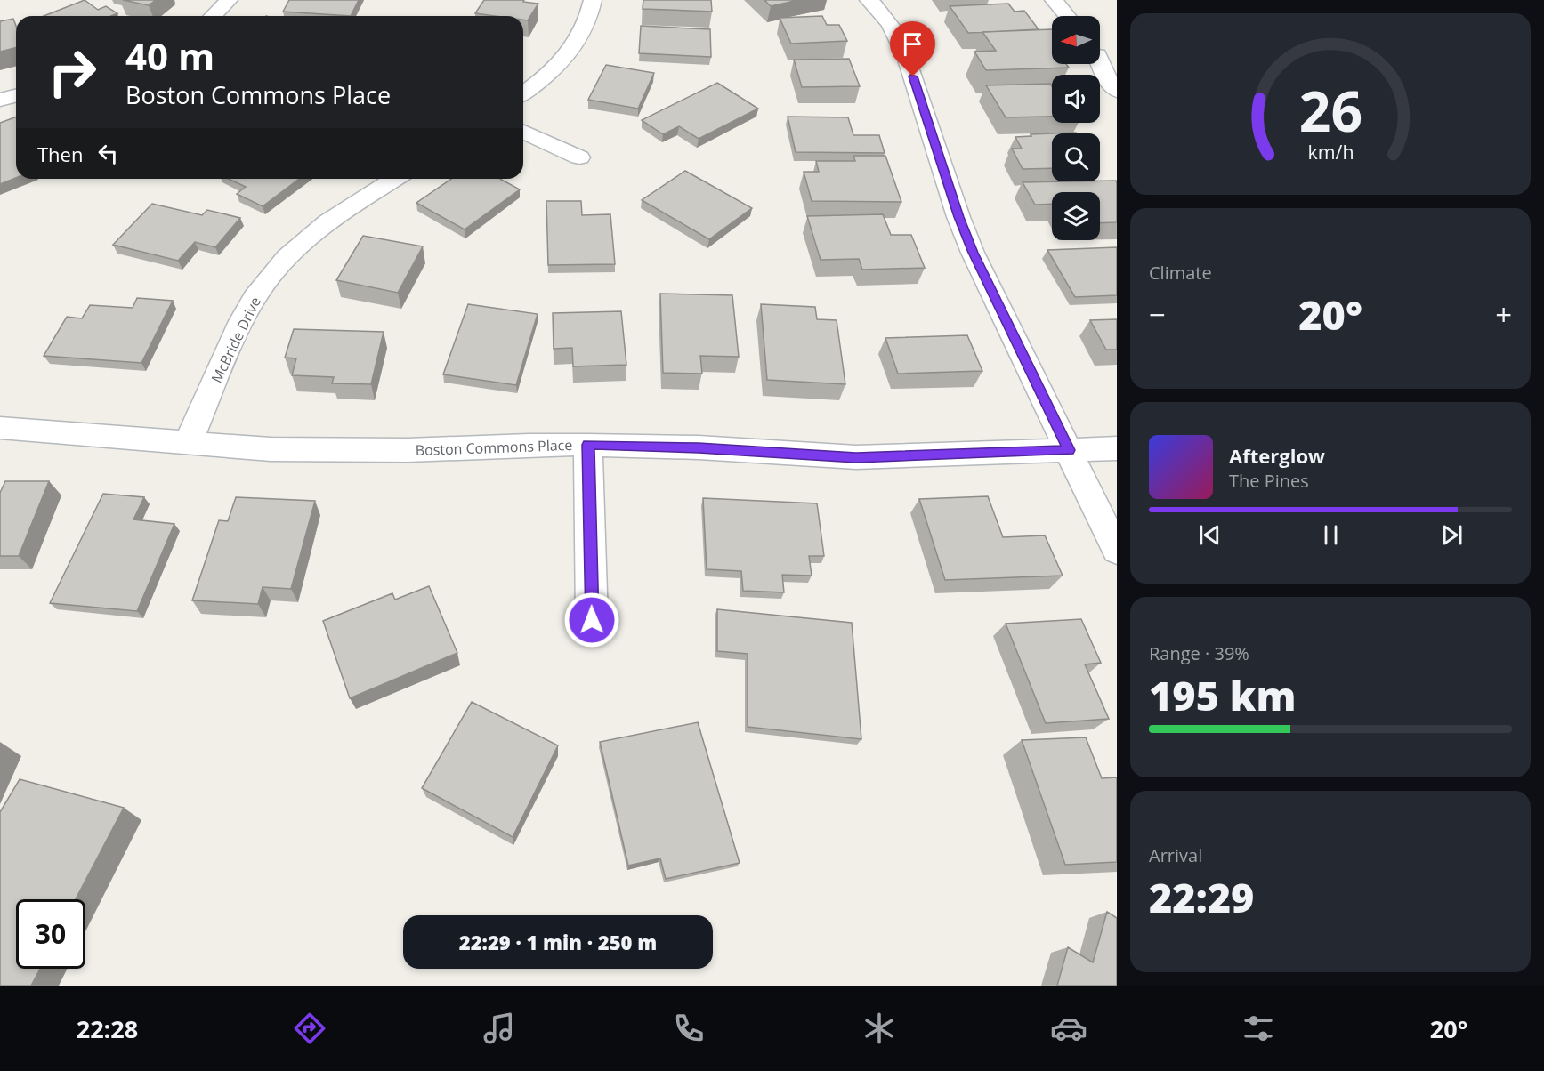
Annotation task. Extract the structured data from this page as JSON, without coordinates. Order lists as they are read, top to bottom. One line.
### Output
{"streets":{"street":["McBride Drive","Boston Commons Place"]},"crossings":[["McBride Drive","Boston Commons Place"]],"north":"left","page":{"turn":["40 m","Boston Commons Place"],"then":"Then","tile":["Climate",["Range · 39%","195 km"],["Arrival","22:29"]],"heat":["−","20°","+"],"song":["Afterglow","The Pines"],"limit":"30","trip":"22:29 · 1 min · 250 m","tabs":["22:28","20°"],"gauge":["26","km/h"]}}
